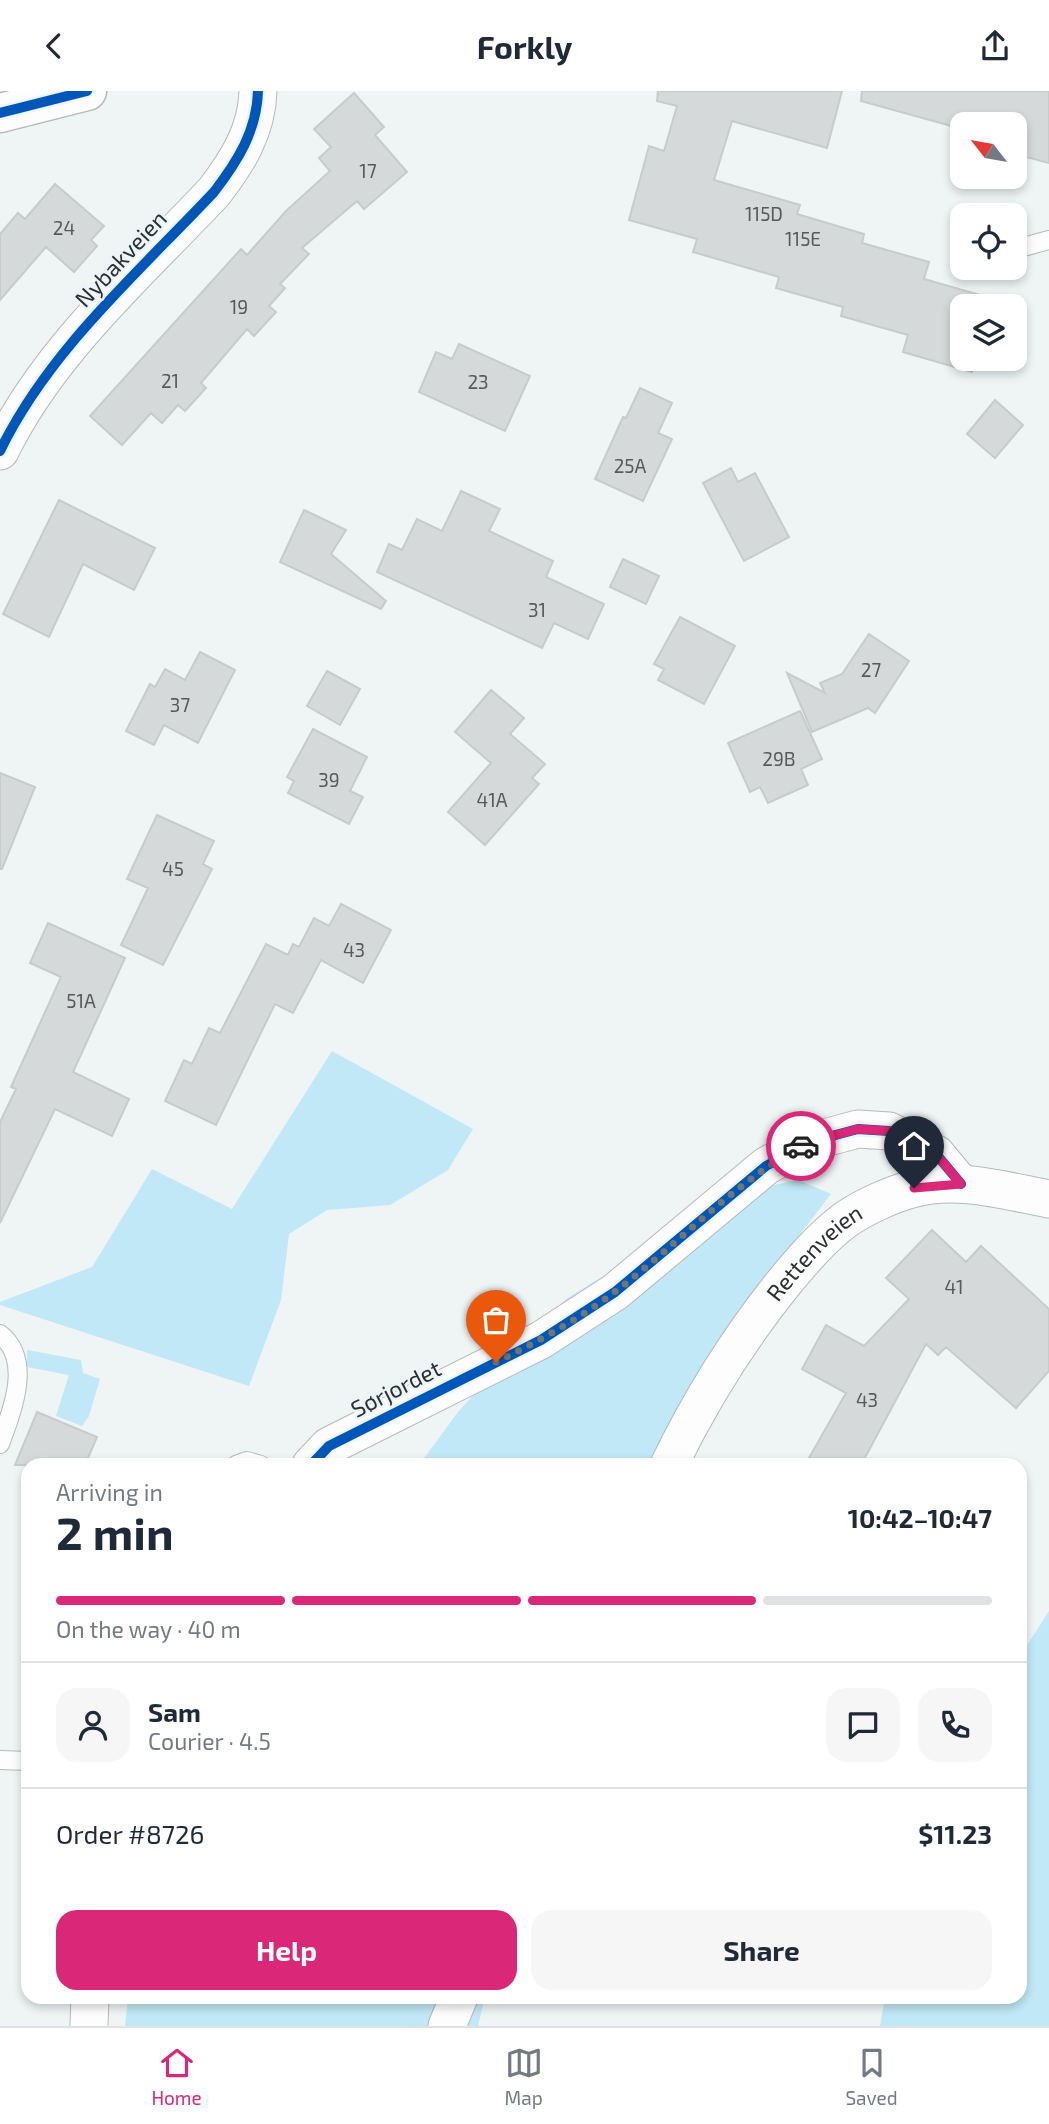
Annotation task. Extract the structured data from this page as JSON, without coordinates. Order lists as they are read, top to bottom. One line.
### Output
{"streets":{"street":["Nybakveien","Rettenveien","Sørjordet"]},"crossings":[["Rettenveien","Sørjordet"]],"house_numbers":["17","115D","24","115E","19","21","23","25A","31","27","37","29B","39","41A","45","43","51A","41","43"],"north":"top left","page":{"header":"Forkly","heading":["2 min","Arriving in","10:42–10:47"],"panel":["Sam","Courier · 4.5","Order #8726","$11.23"],"bar":"On the way · 40 m","buttons":["Help","Share"],"tabs":["Home","Map","Saved"]}}
